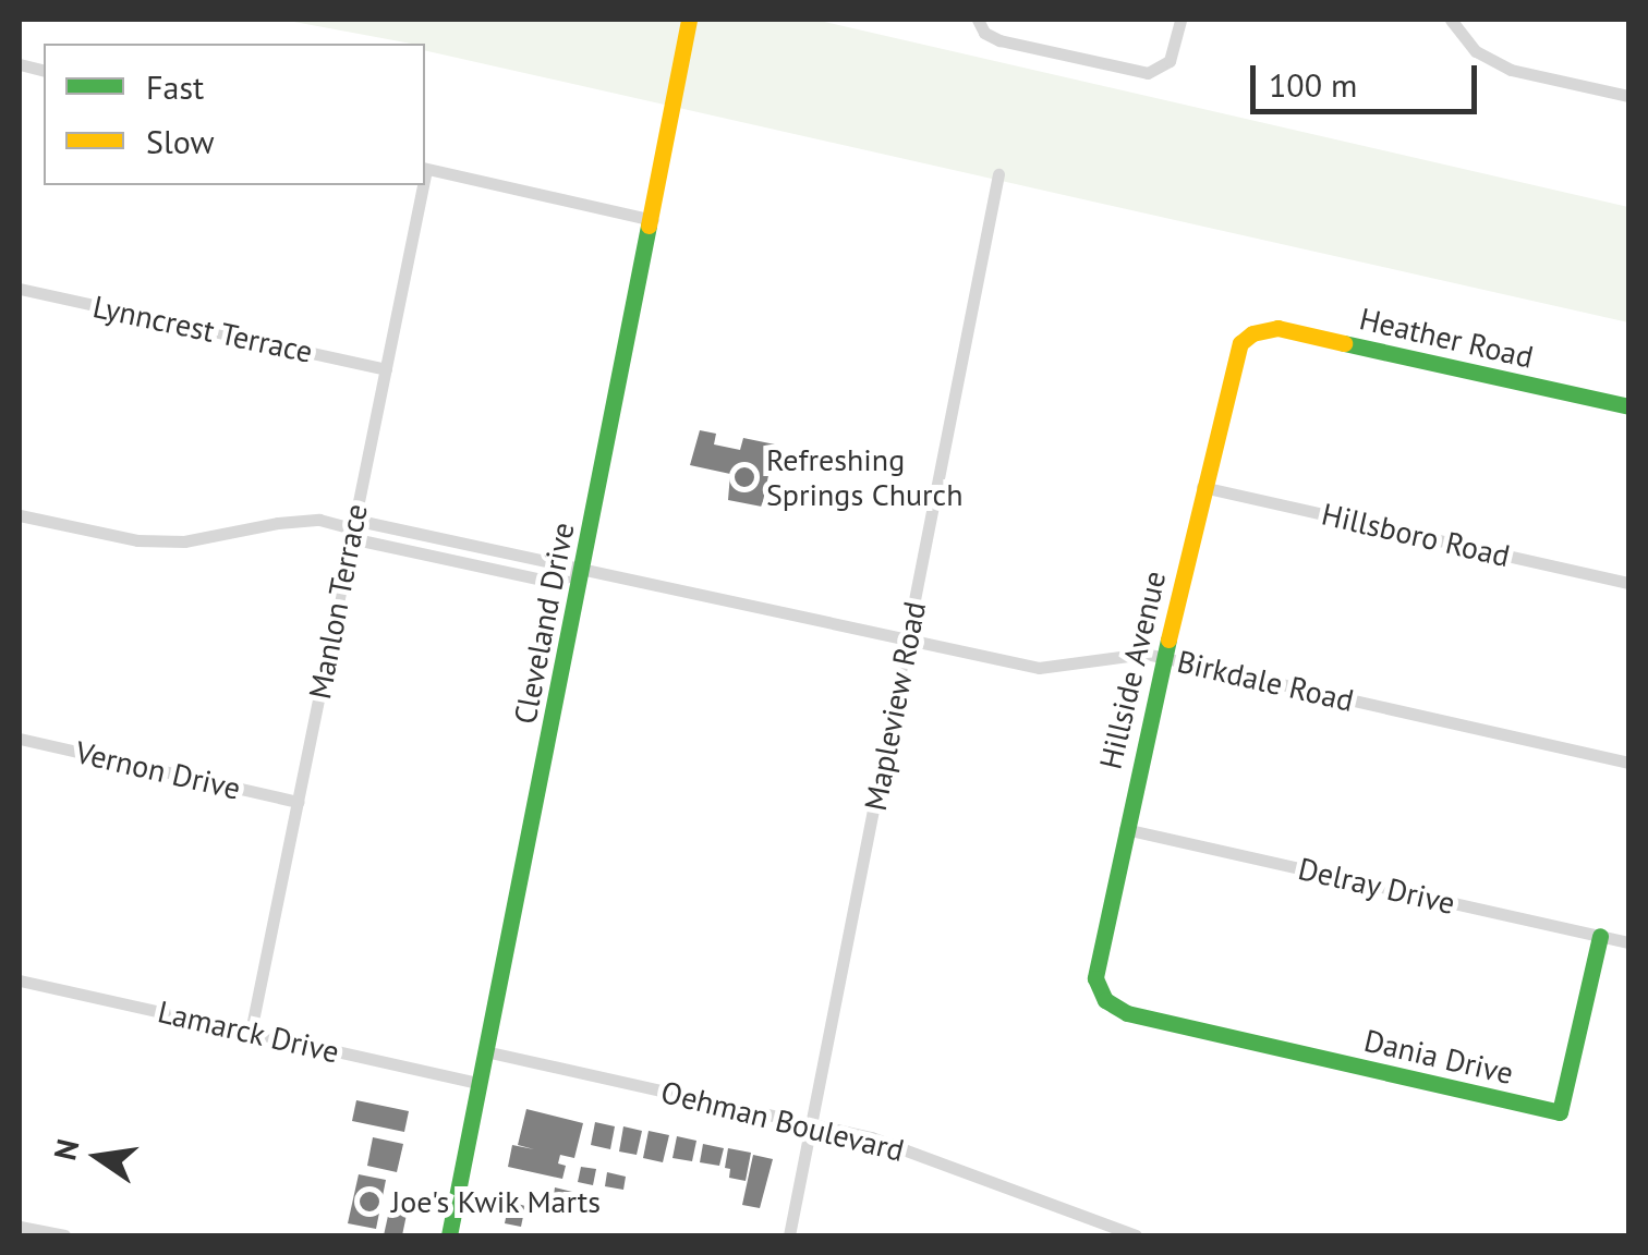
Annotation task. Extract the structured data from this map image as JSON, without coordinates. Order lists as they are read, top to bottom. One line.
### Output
{"streets":{"street":["Lynncrest Terrace","Heather Road","Hillsboro Road","Manlon Terrace","Cleveland Drive","Hillside Avenue","Birkdale Road","Mapleview Road","Vernon Drive","Delray Drive","Lamarck Drive","Dania Drive","Oehman Boulevard"]},"crossings":[["Lynncrest Terrace","Manlon Terrace"],["Heather Road","Hillside Avenue"],["Hillsboro Road","Hillside Avenue"],["Manlon Terrace","Vernon Drive"],["Manlon Terrace","Lamarck Drive"],["Cleveland Drive","Birkdale Road"],["Cleveland Drive","Lamarck Drive"],["Cleveland Drive","Oehman Boulevard"],["Hillside Avenue","Birkdale Road"],["Hillside Avenue","Delray Drive"],["Hillside Avenue","Dania Drive"],["Birkdale Road","Mapleview Road"],["Mapleview Road","Oehman Boulevard"],["Delray Drive","Dania Drive"]],"places":["Refreshing Springs Church","Joe's Kwik Marts"],"legend":["Fast","Slow"],"scale_bar":"100 m","north":"left"}
